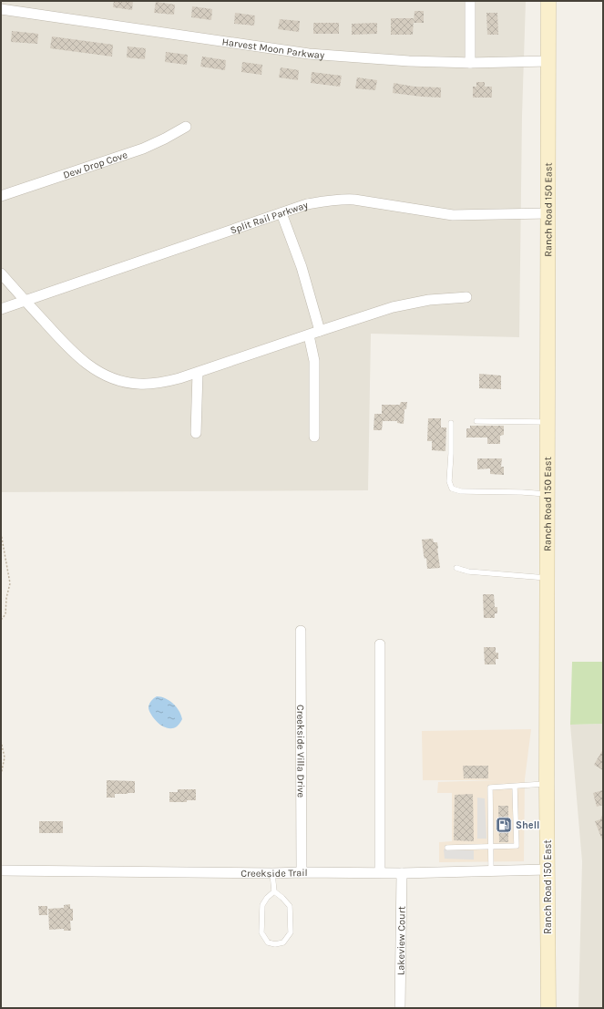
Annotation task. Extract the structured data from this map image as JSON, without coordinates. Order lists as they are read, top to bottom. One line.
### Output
{"streets":{"main road":["Ranch Road 150 East"],"street":["Harvest Moon Parkway","Dew Drop Cove","Split Rail Parkway","Creekside Villa Drive","Creekside Trail","Lakeview Court"]},"crossings":[["Harvest Moon Parkway","Ranch Road 150 East"],["Ranch Road 150 East","Split Rail Parkway"],["Ranch Road 150 East","Creekside Trail"],["Creekside Villa Drive","Creekside Trail"],["Creekside Trail","Lakeview Court"]],"places":{"fuel station":["Shell"]}}
